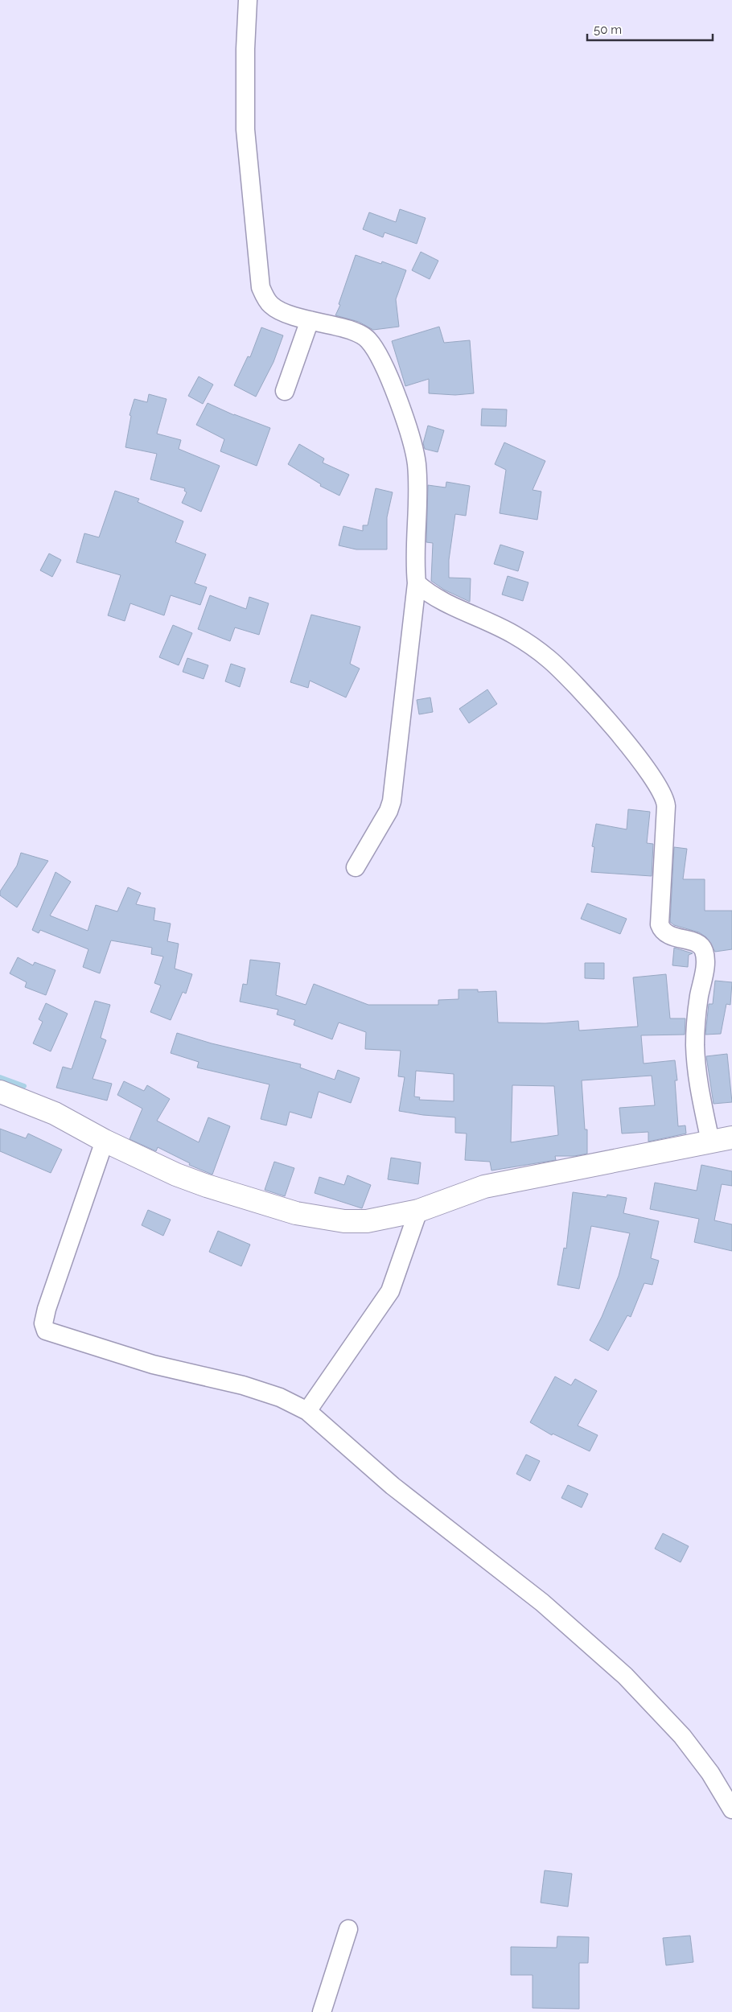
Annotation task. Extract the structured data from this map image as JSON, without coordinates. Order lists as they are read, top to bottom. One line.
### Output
{"scale_bar":"50 m"}
